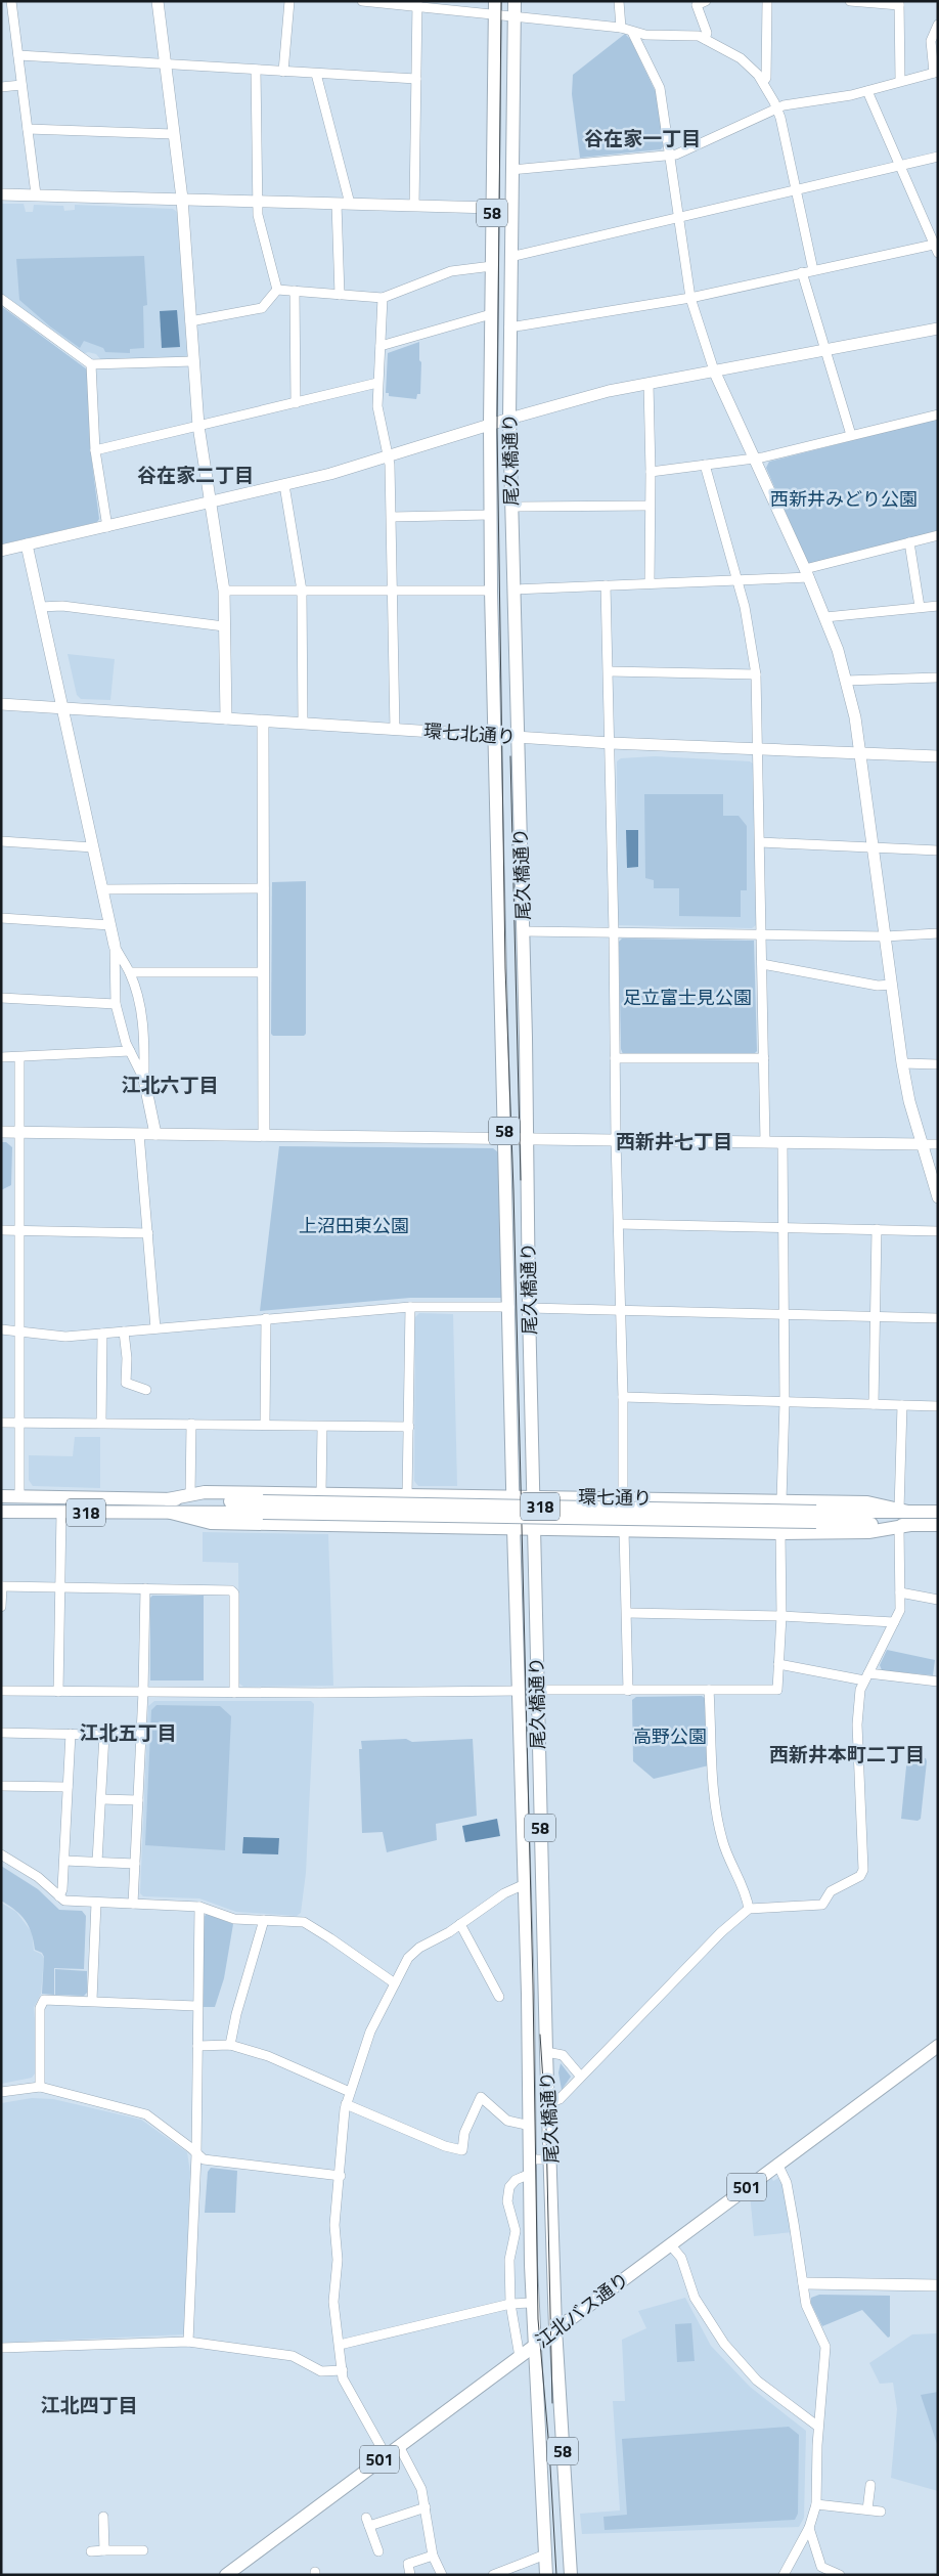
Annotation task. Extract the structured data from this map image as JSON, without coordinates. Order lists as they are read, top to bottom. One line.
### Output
{"streets":{"main road":["58","尾久橋通り","環七通り","318","501","江北バス通り"],"street":["環七北通り"]},"crossings":[["尾久橋通り","環七北通り"],["尾久橋通り","環七通り"],["尾久橋通り","江北バス通り"]],"districts":["谷在家一丁目","谷在家二丁目","江北六丁目","西新井七丁目","江北五丁目","西新井本町二丁目","江北四丁目"],"parks":["西新井みどり公園","足立富士見公園","上沼田東公園","高野公園"]}
